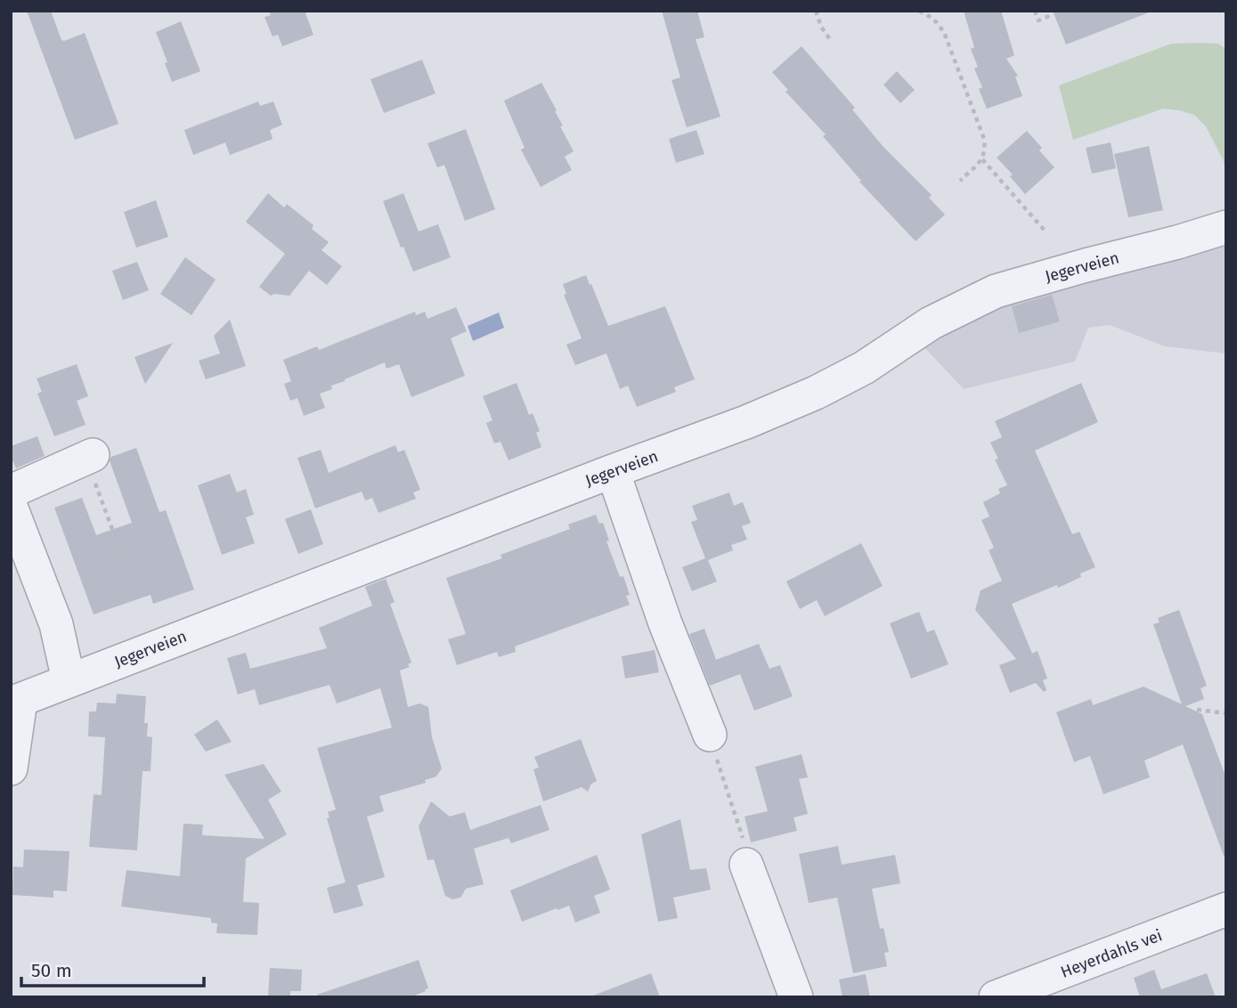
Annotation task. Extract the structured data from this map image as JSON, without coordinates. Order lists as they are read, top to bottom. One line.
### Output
{"streets":{"street":["Jegerveien","Heyerdahls vei"]},"scale_bar":"50 m"}
